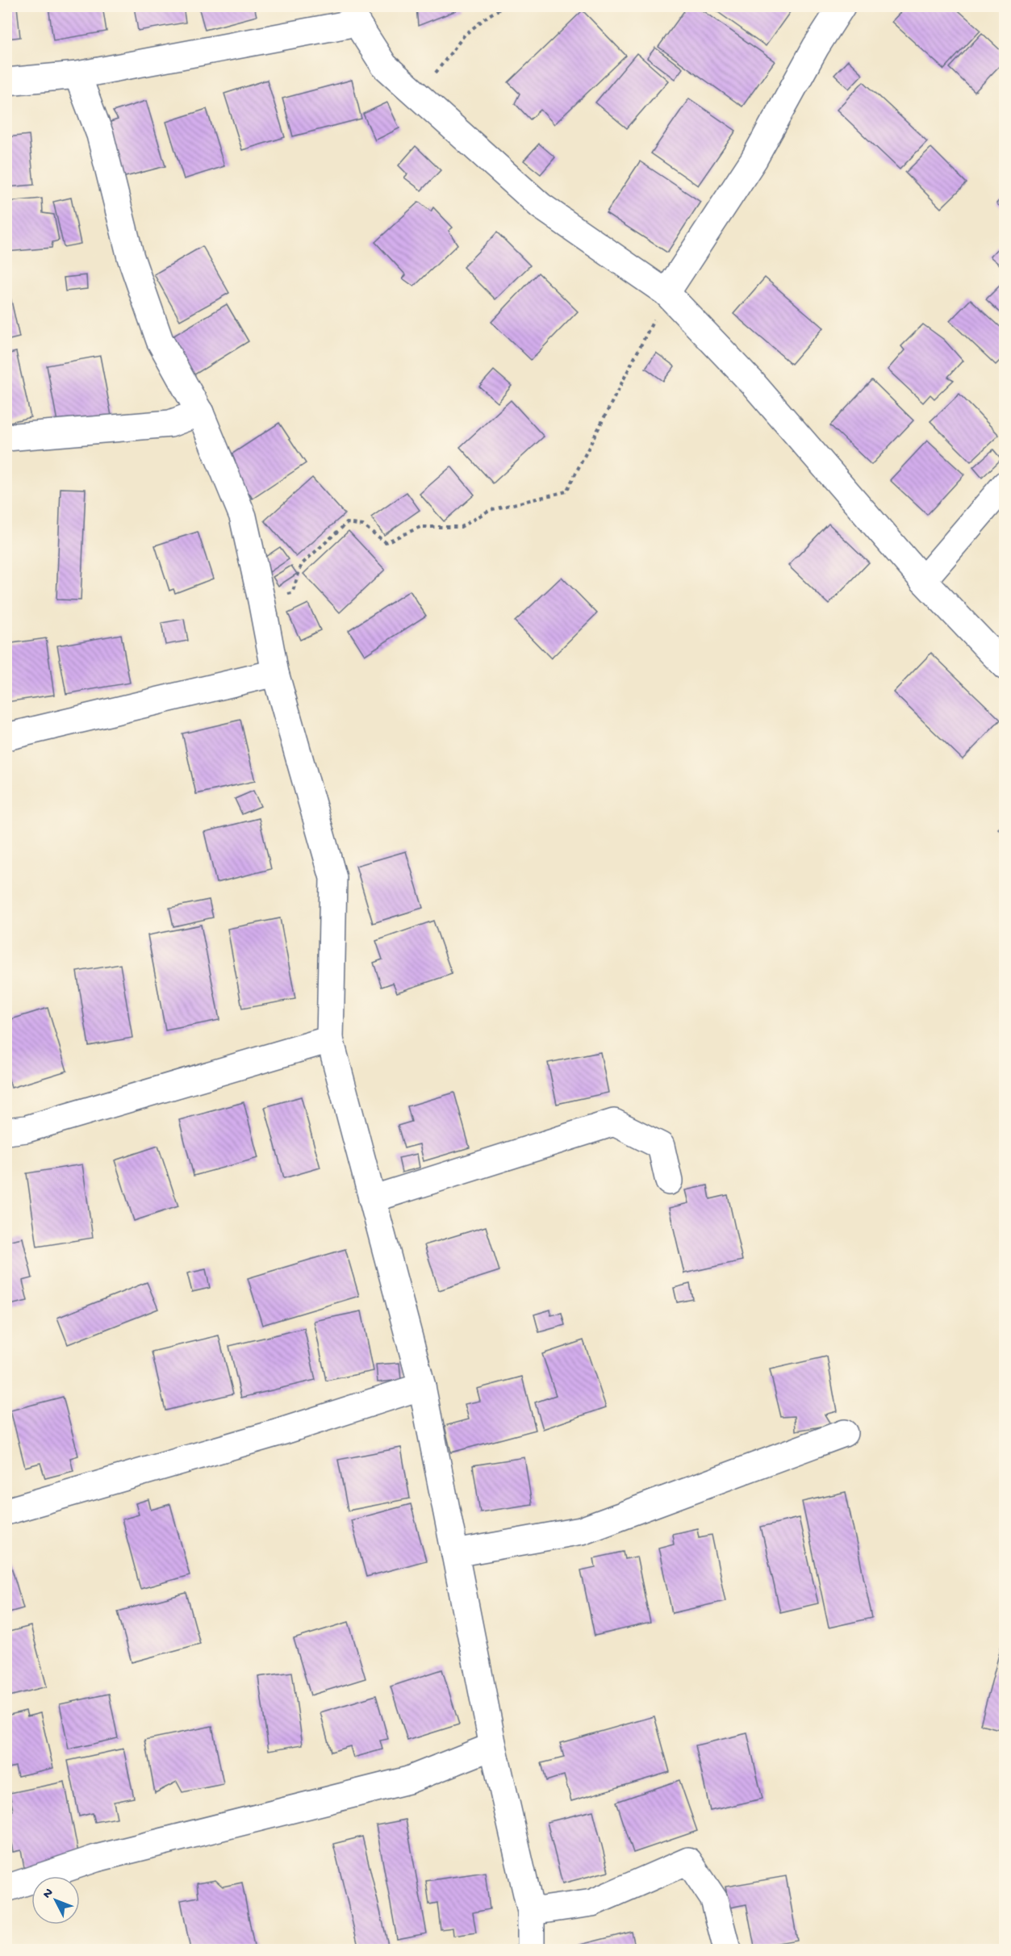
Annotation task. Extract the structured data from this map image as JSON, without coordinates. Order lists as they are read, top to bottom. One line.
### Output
{"north":"top left"}
